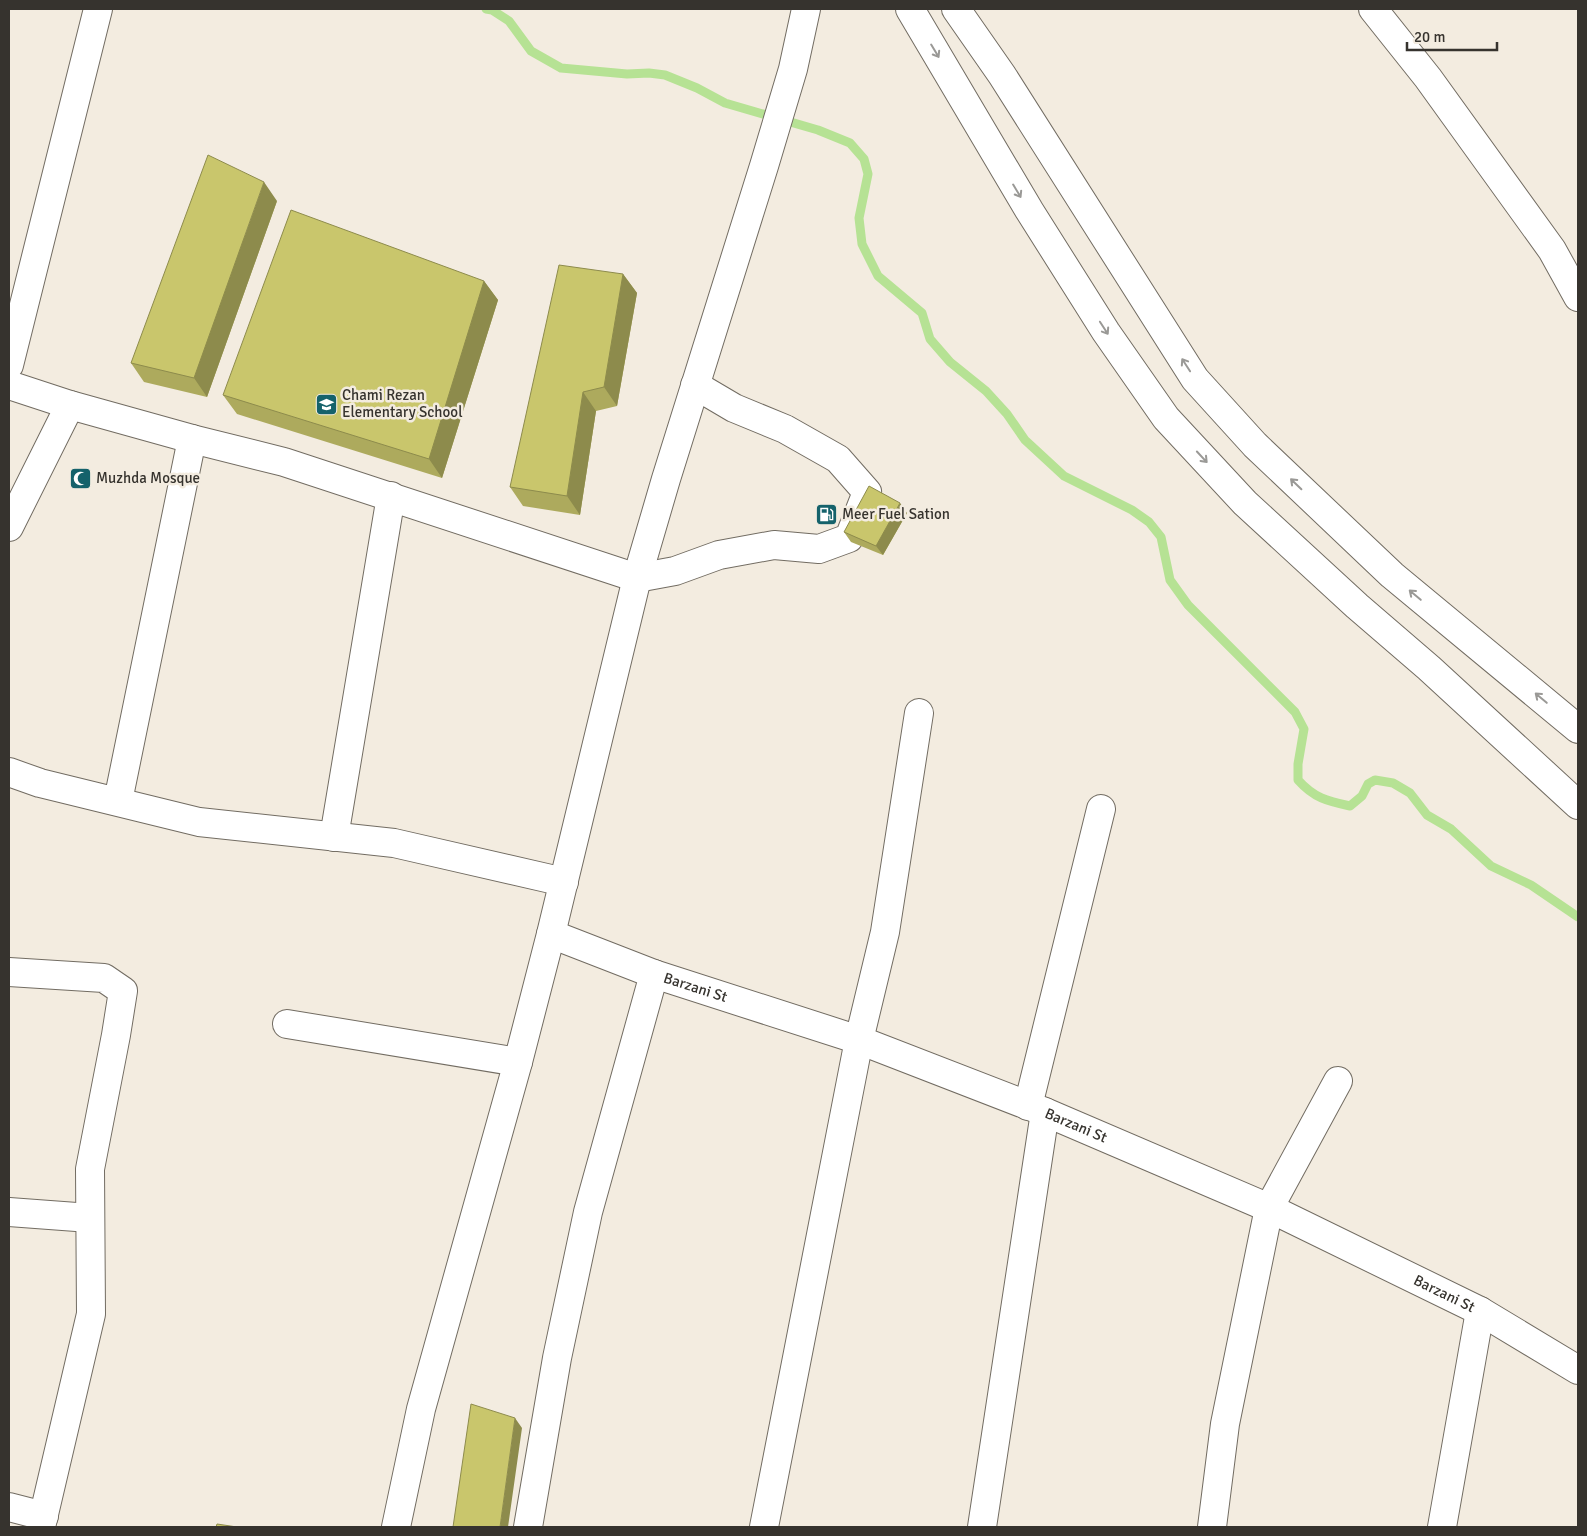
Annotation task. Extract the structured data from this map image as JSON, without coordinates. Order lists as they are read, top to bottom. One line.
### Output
{"streets":{"street":["Barzani St"]},"places":{"school or university":["Chami Rezan Elementary School"],"mosque":["Muzhda Mosque"],"fuel station":["Meer Fuel Sation"]},"scale_bar":"20 m"}
